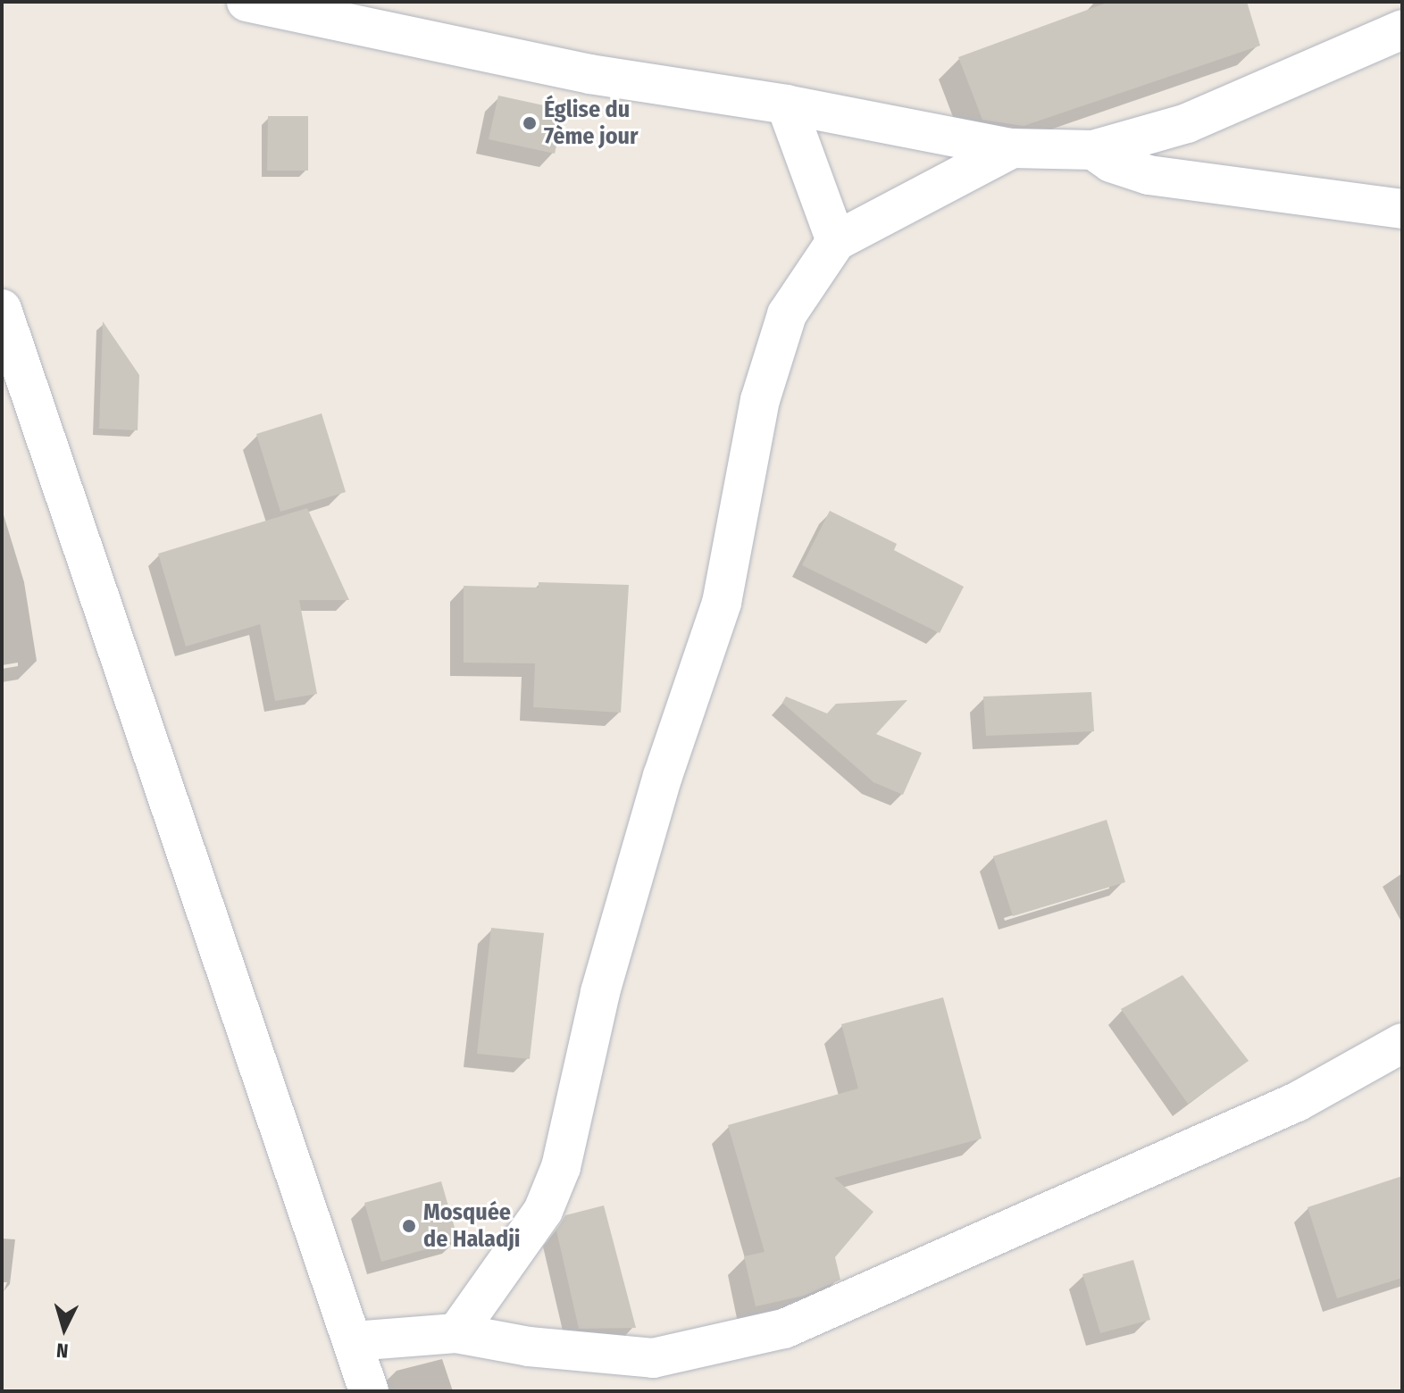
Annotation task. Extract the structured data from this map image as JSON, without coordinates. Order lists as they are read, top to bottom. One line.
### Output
{"places":["Église du 7ème jour","Mosquée de Haladji"],"north":"bottom"}
